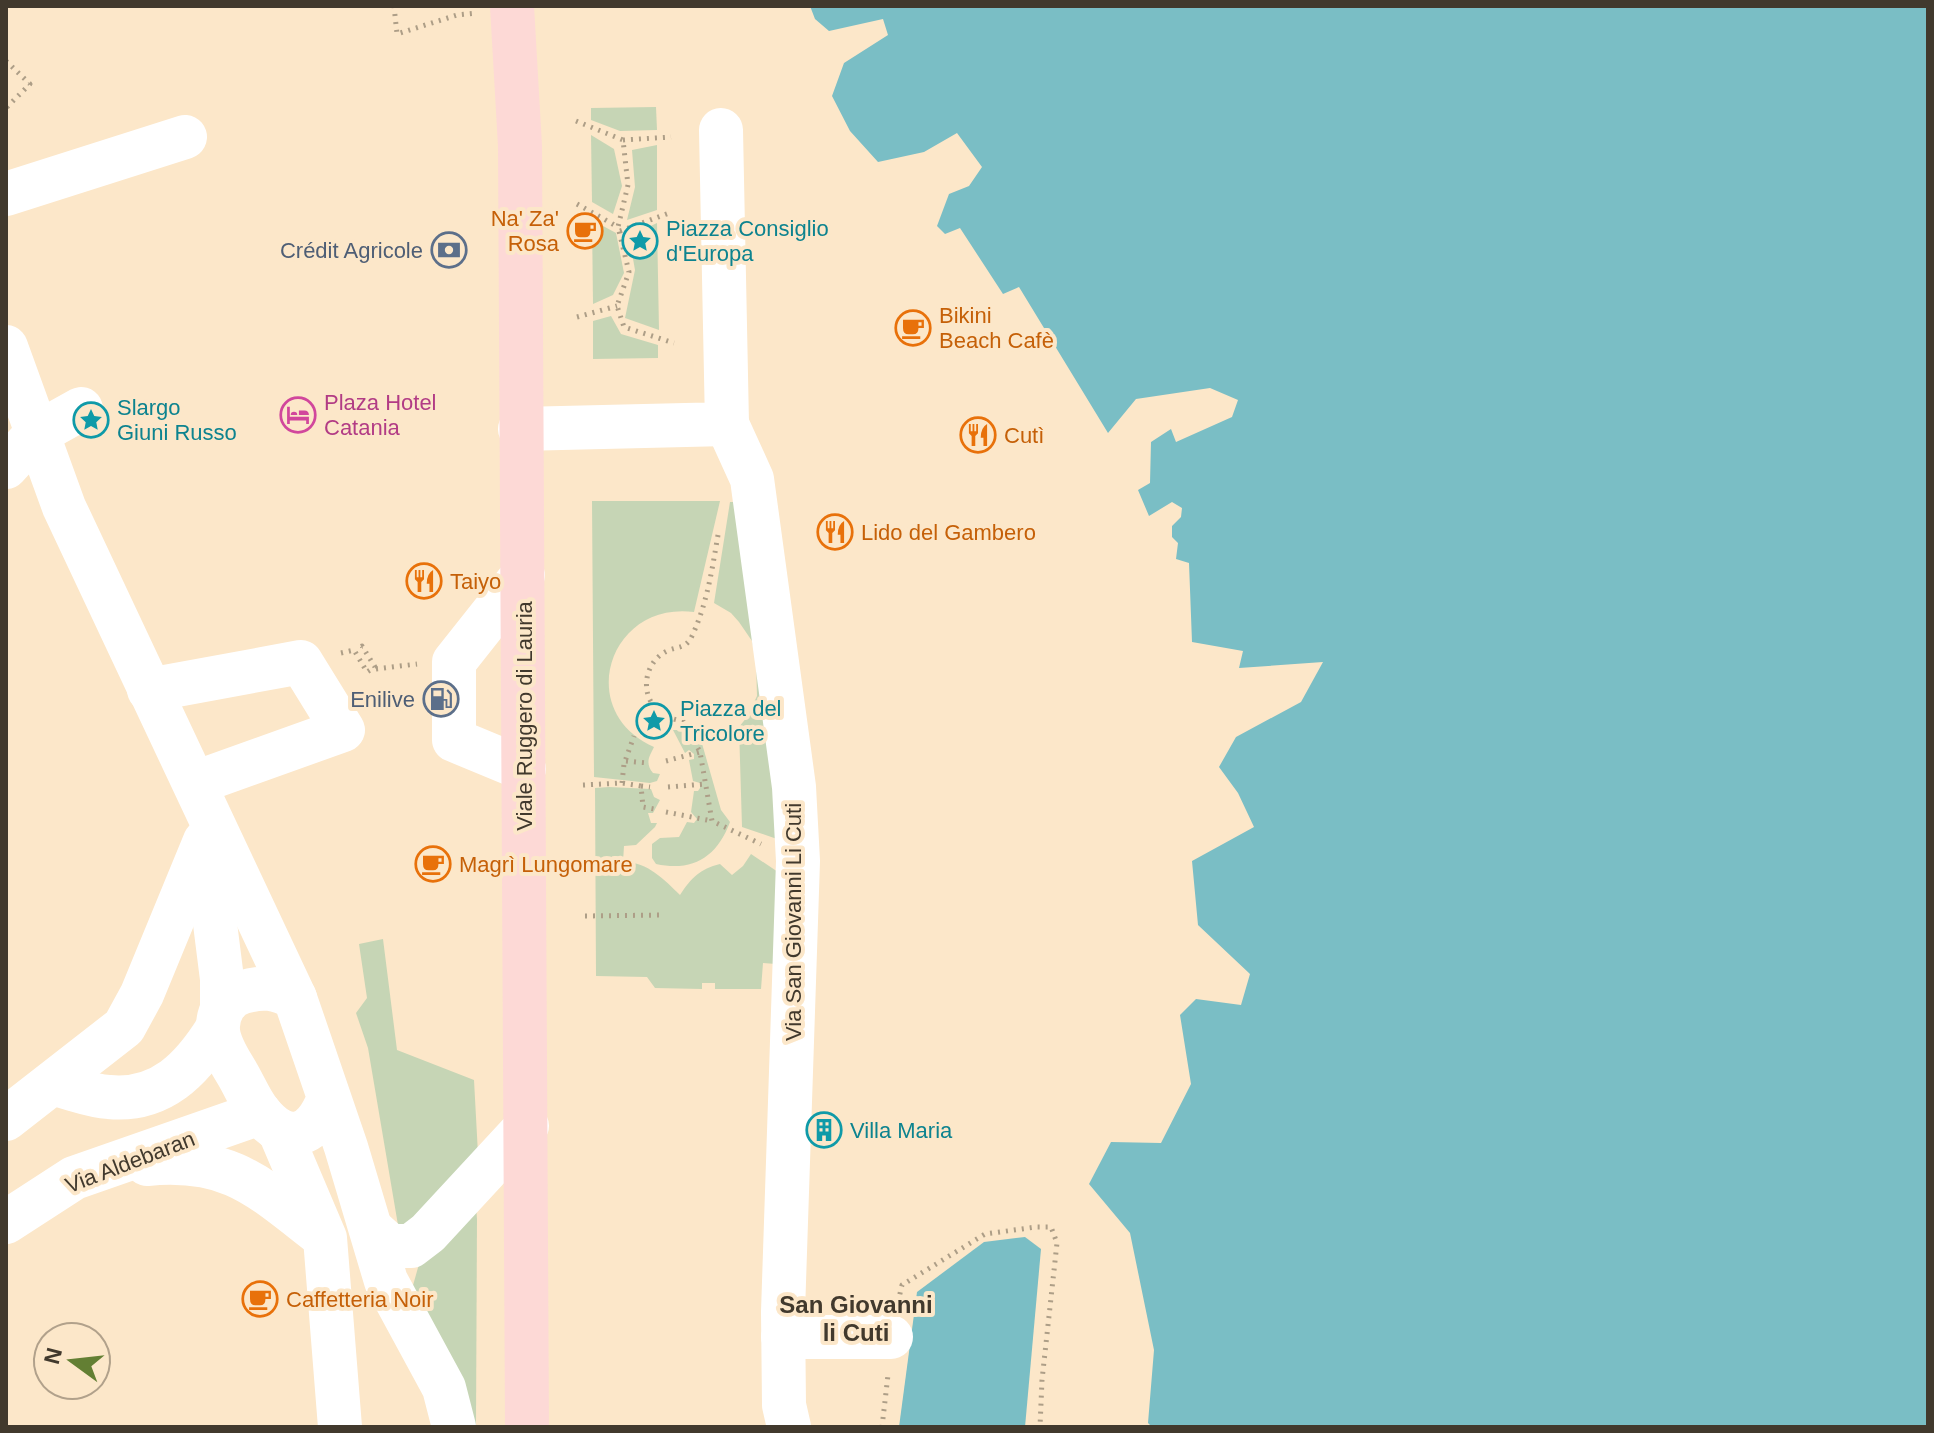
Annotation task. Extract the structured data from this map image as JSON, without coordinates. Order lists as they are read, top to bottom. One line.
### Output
{"streets":{"main road":["Viale Ruggero di Lauria"],"street":["Via San Giovanni Li Cuti","Via Aldebaran"]},"districts":["San Giovanni li Cuti"],"places":{"cafe":["Na' Za' Rosa","Bikini Beach Cafè","Magrì Lungomare","Caffetteria Noir"],"place":["Piazza Consiglio d'Europa","Slargo Giuni Russo","Piazza del Tricolore"],"bank":["Crédit Agricole"],"hotel":["Plaza Hotel Catania"],"restaurant":["Cutì","Lido del Gambero","Taiyo"],"fuel station":["Enilive"],"building":["Villa Maria"]},"north":"left"}
